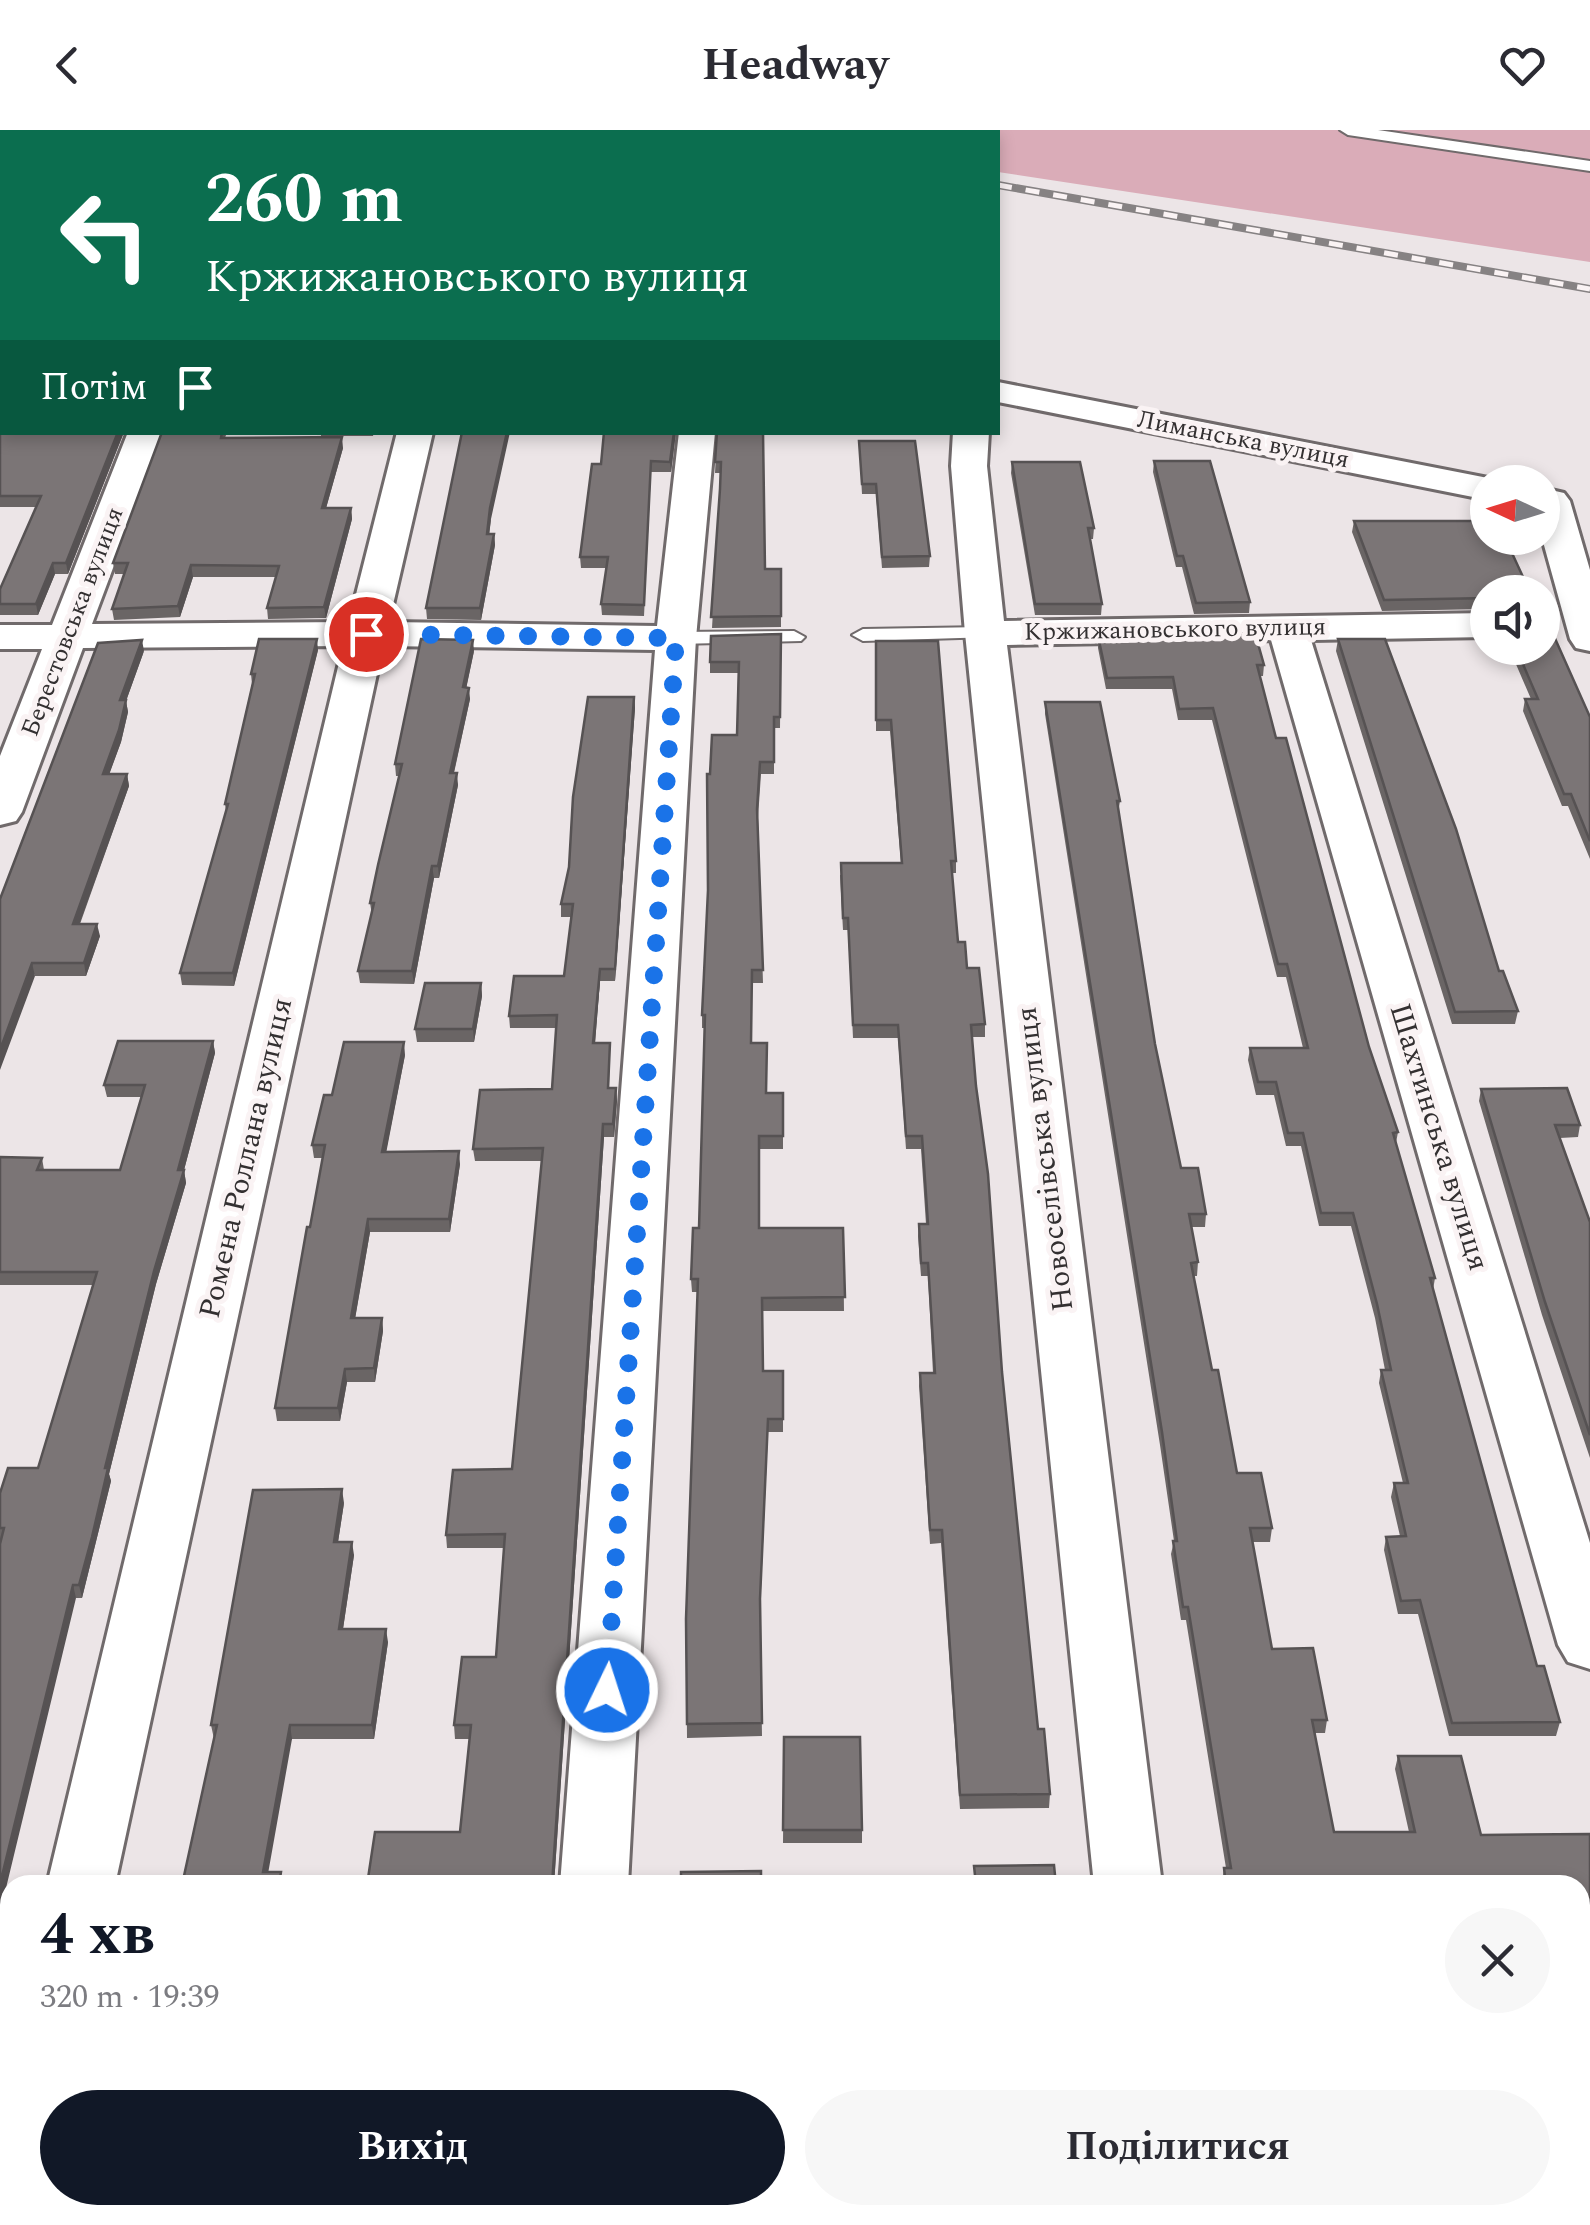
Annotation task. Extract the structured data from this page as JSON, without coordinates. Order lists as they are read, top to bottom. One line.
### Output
{"streets":{"street":["Лиманська вулиця","Берестовська вулиця","Кржижановського вулиця","Шахтинська вулиця","Ромена Роллана вулиця","Новоселівська вулиця"]},"crossings":[["Кржижановського вулиця","Шахтинська вулиця"],["Кржижановського вулиця","Новоселівська вулиця"]],"north":"left","page":{"header":"Headway","turn":["260 m","Кржижановського вулиця"],"then":"Потім","heading":["4 хв","320 m · 19:39"],"buttons":["Вихід","Поділитися"]}}
